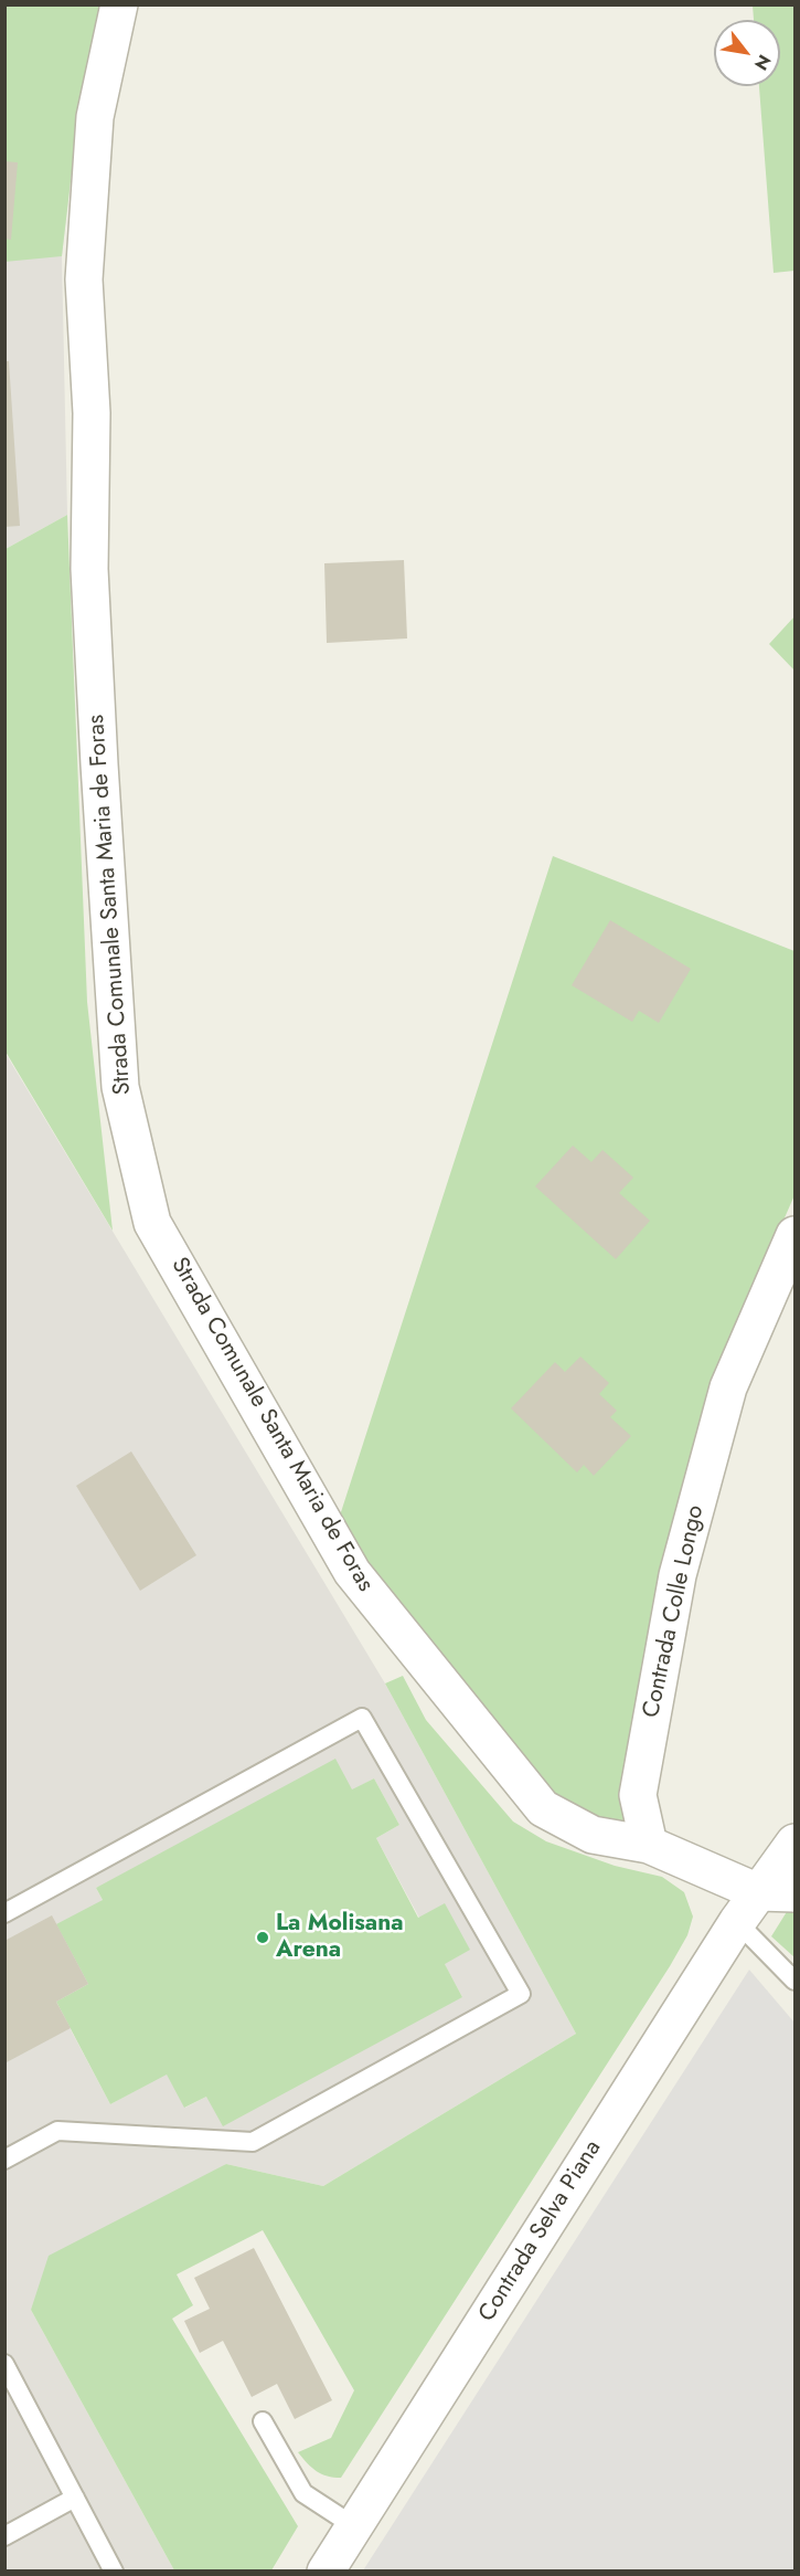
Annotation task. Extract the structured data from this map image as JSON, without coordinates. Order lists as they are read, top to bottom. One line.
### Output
{"streets":{"street":["Strada Comunale Santa Maria de Foras","Contrada Colle Longo","Contrada Selva Piana"]},"crossings":[["Strada Comunale Santa Maria de Foras","Contrada Colle Longo"]],"places":["La Molisana Arena"],"north":"bottom right"}
